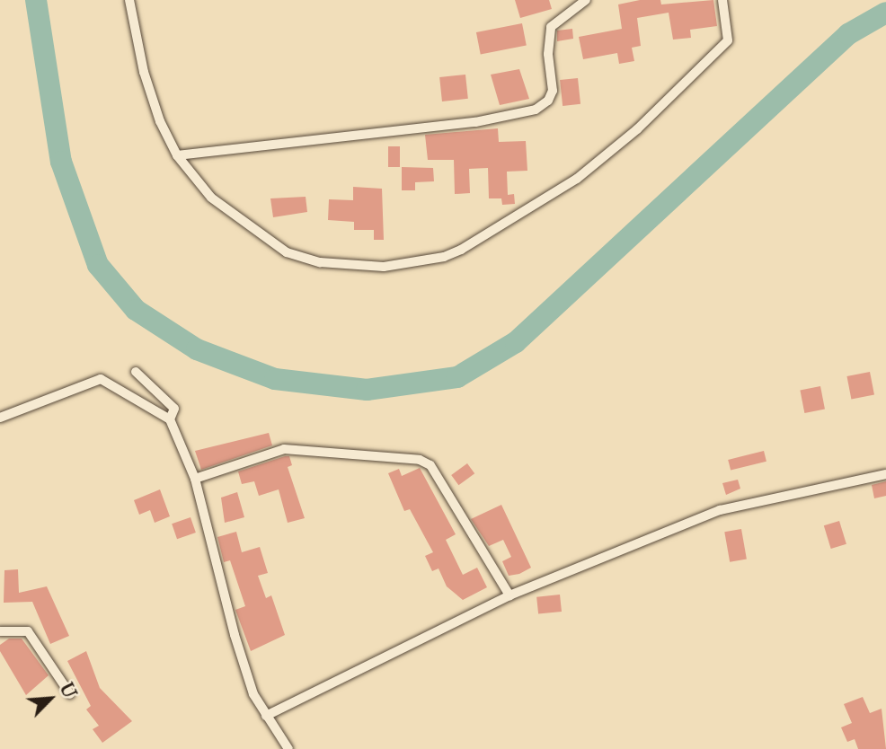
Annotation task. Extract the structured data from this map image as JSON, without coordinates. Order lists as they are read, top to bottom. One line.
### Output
{"north":"top right"}
